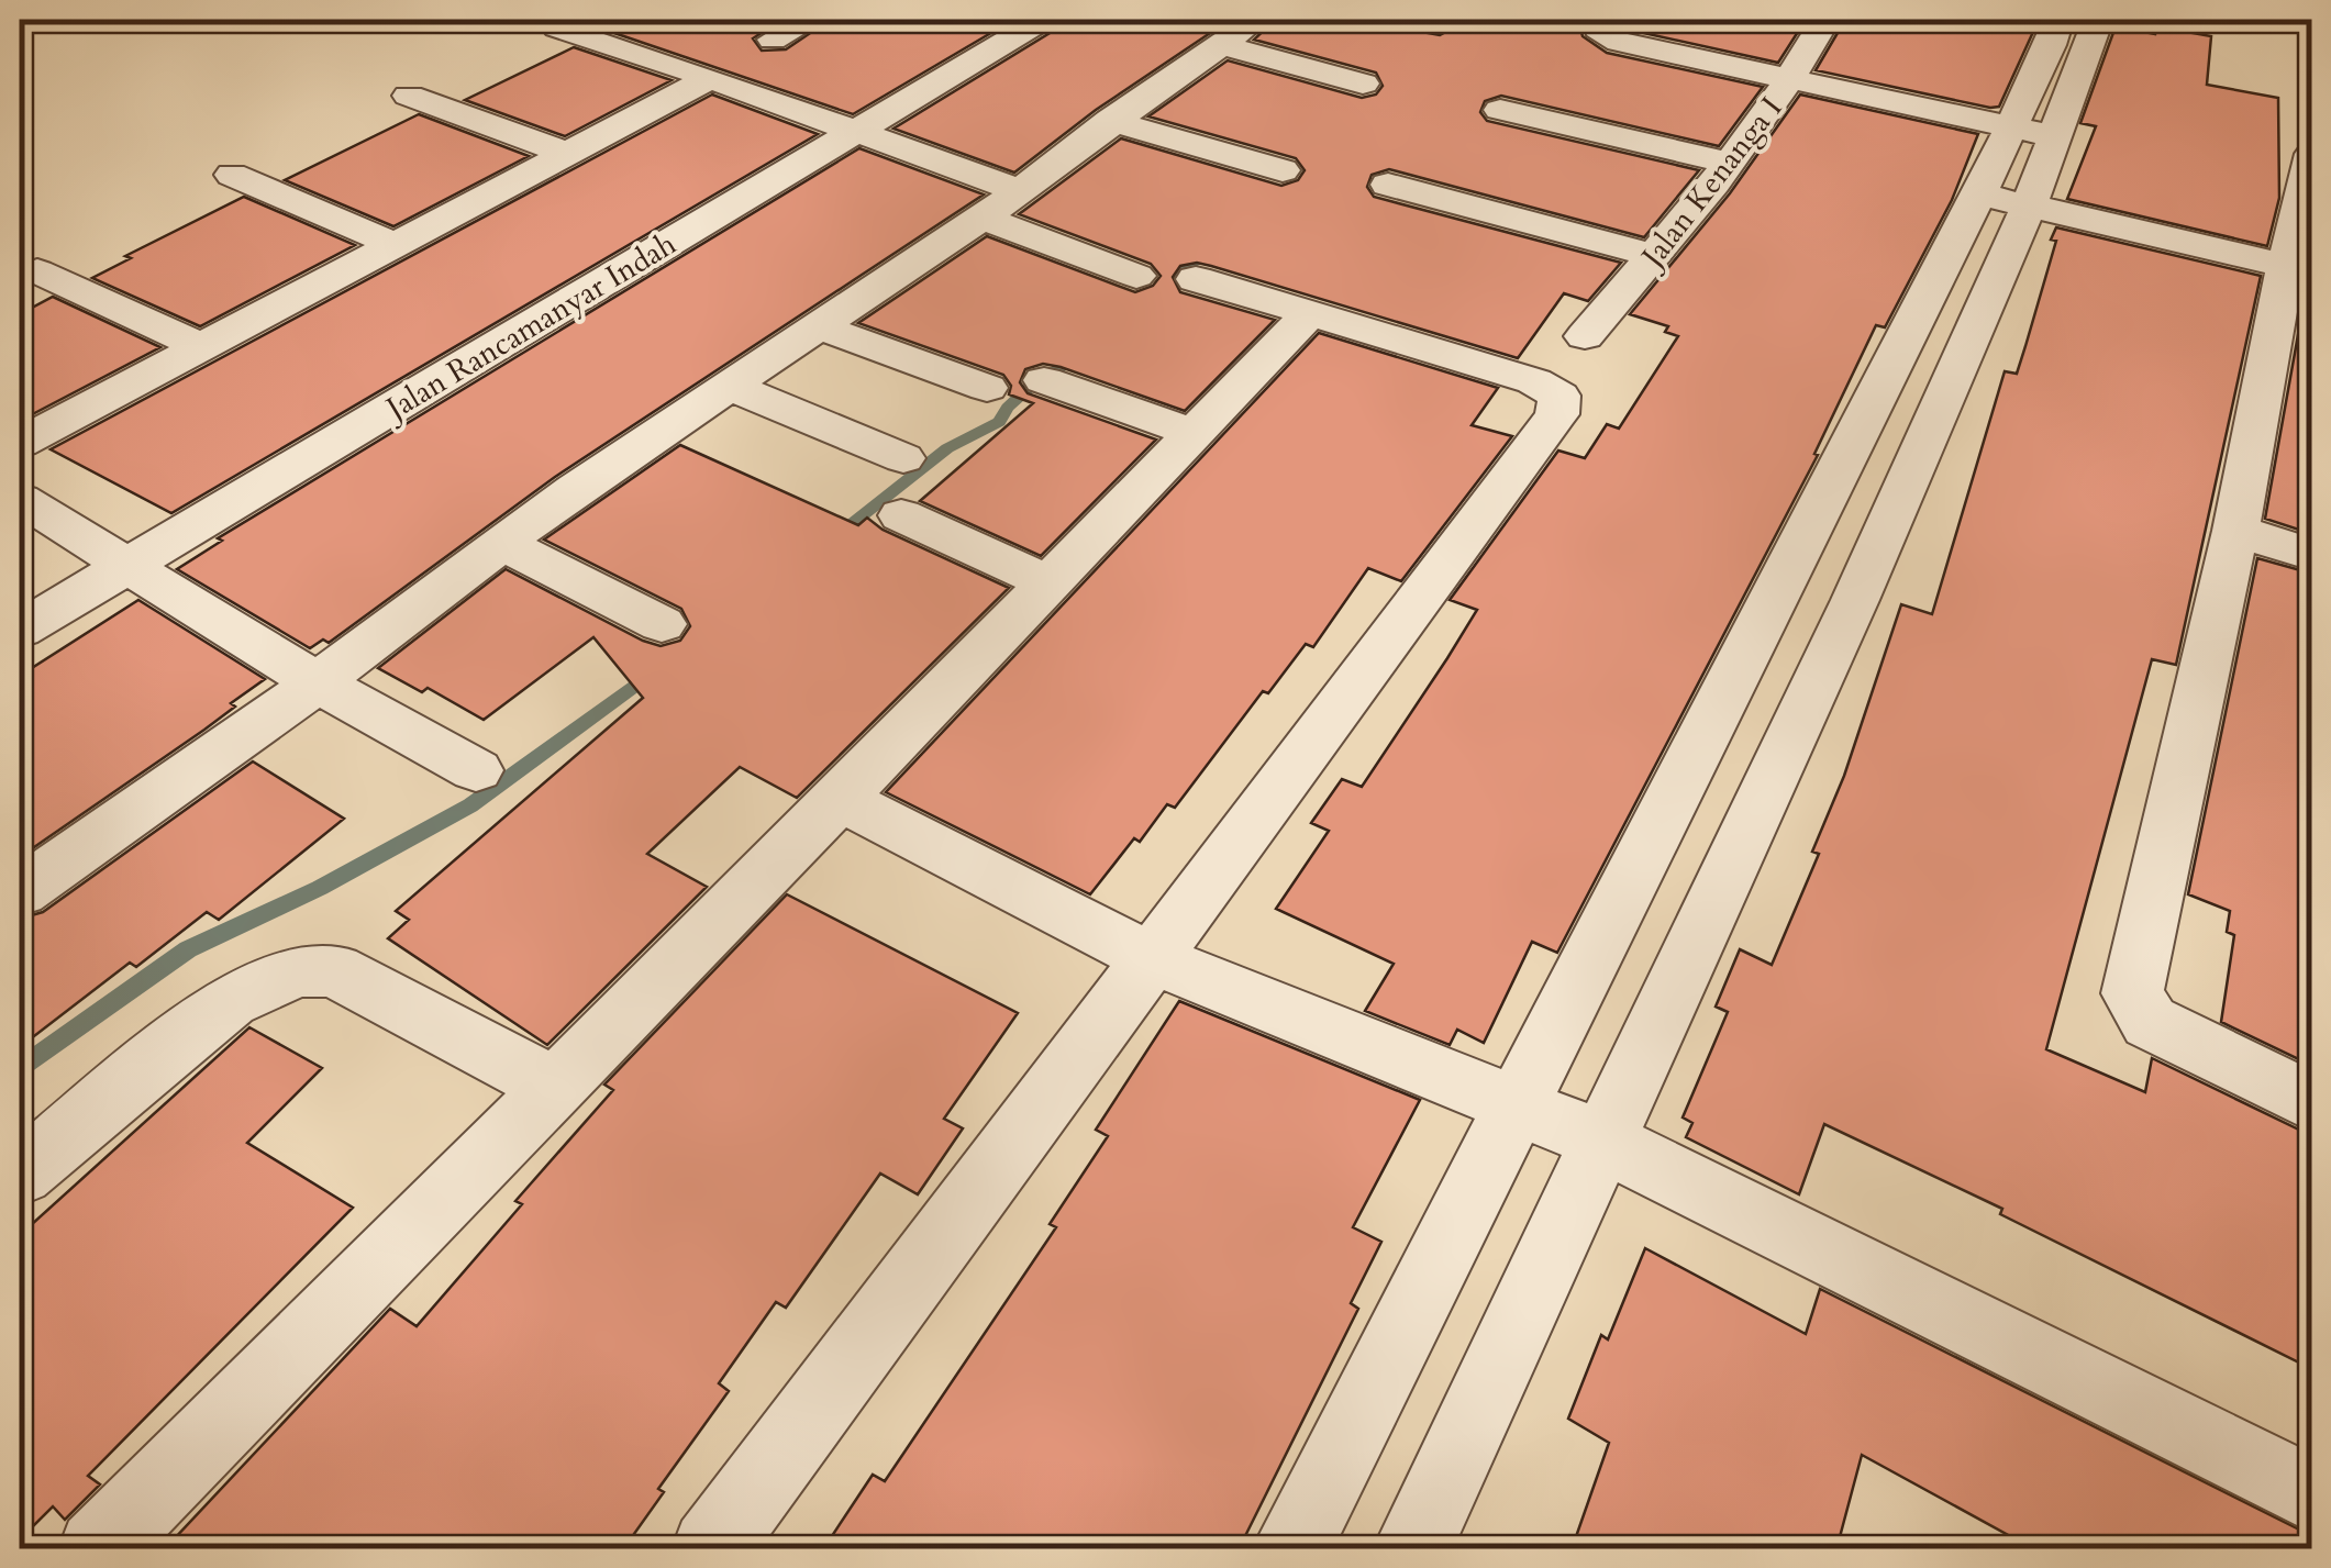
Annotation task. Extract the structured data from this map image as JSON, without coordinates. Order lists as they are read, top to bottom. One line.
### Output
{"streets":{"street":["Jalan Kenanga I","Jalan Rancamanyar Indah"]}}
